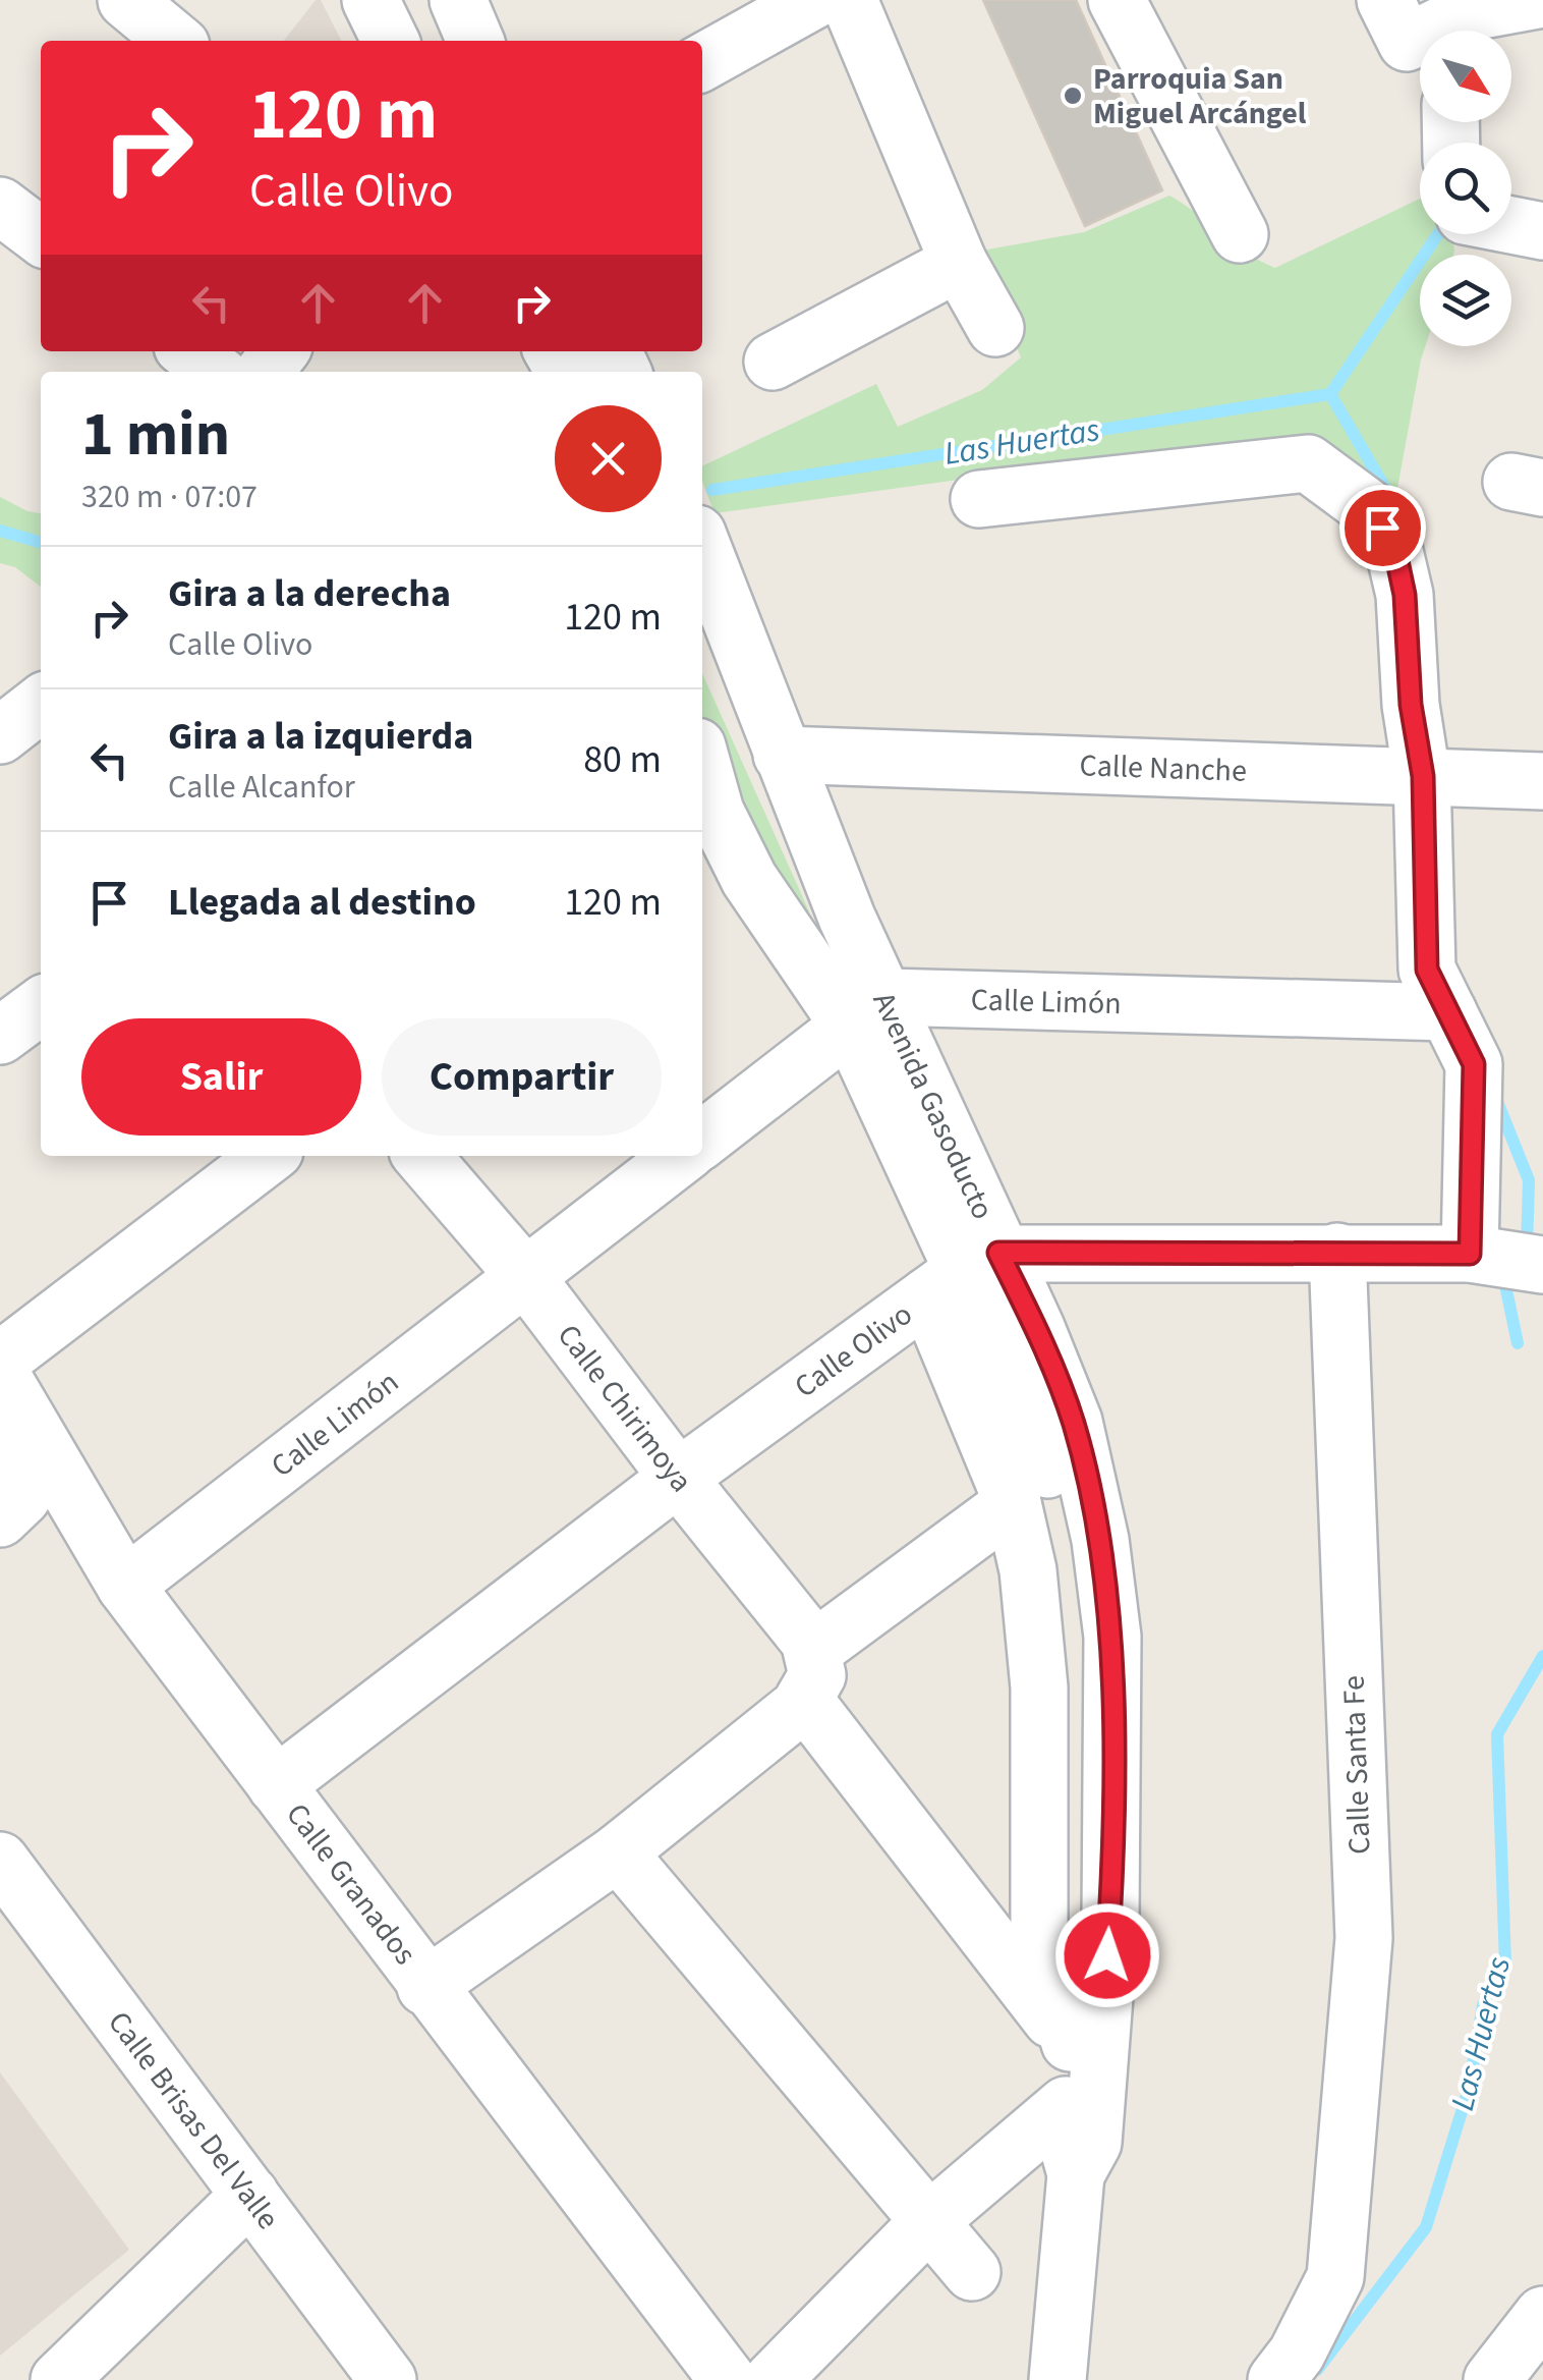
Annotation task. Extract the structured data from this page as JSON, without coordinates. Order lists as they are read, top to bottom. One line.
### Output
{"streets":{"street":["Calle Nanche","Calle Limón","Avenida Gasoducto","Calle Olivo","Calle Chirimoya","Calle Santa Fe","Calle Granados","Calle Brisas Del Valle"]},"crossings":[["Calle Nanche","Avenida Gasoducto"],["Calle Limón","Avenida Gasoducto"],["Calle Limón","Calle Chirimoya"],["Calle Limón","Calle Granados"],["Avenida Gasoducto","Calle Olivo"],["Avenida Gasoducto","Calle Chirimoya"],["Calle Olivo","Calle Chirimoya"],["Calle Olivo","Calle Granados"]],"water":["Las Huertas"],"places":["Parroquia San Miguel Arcángel"],"north":"bottom right","page":{"turn":["120 m","Calle Olivo"],"heading":["1 min","320 m · 07:07"],"list":[{"name":"Gira a la derecha","note":"Calle Olivo","value":"120 m"},{"name":"Gira a la izquierda","note":"Calle Alcanfor","value":"80 m"},{"name":"Llegada al destino","value":"120 m"}],"buttons":["Salir","Compartir"]}}
